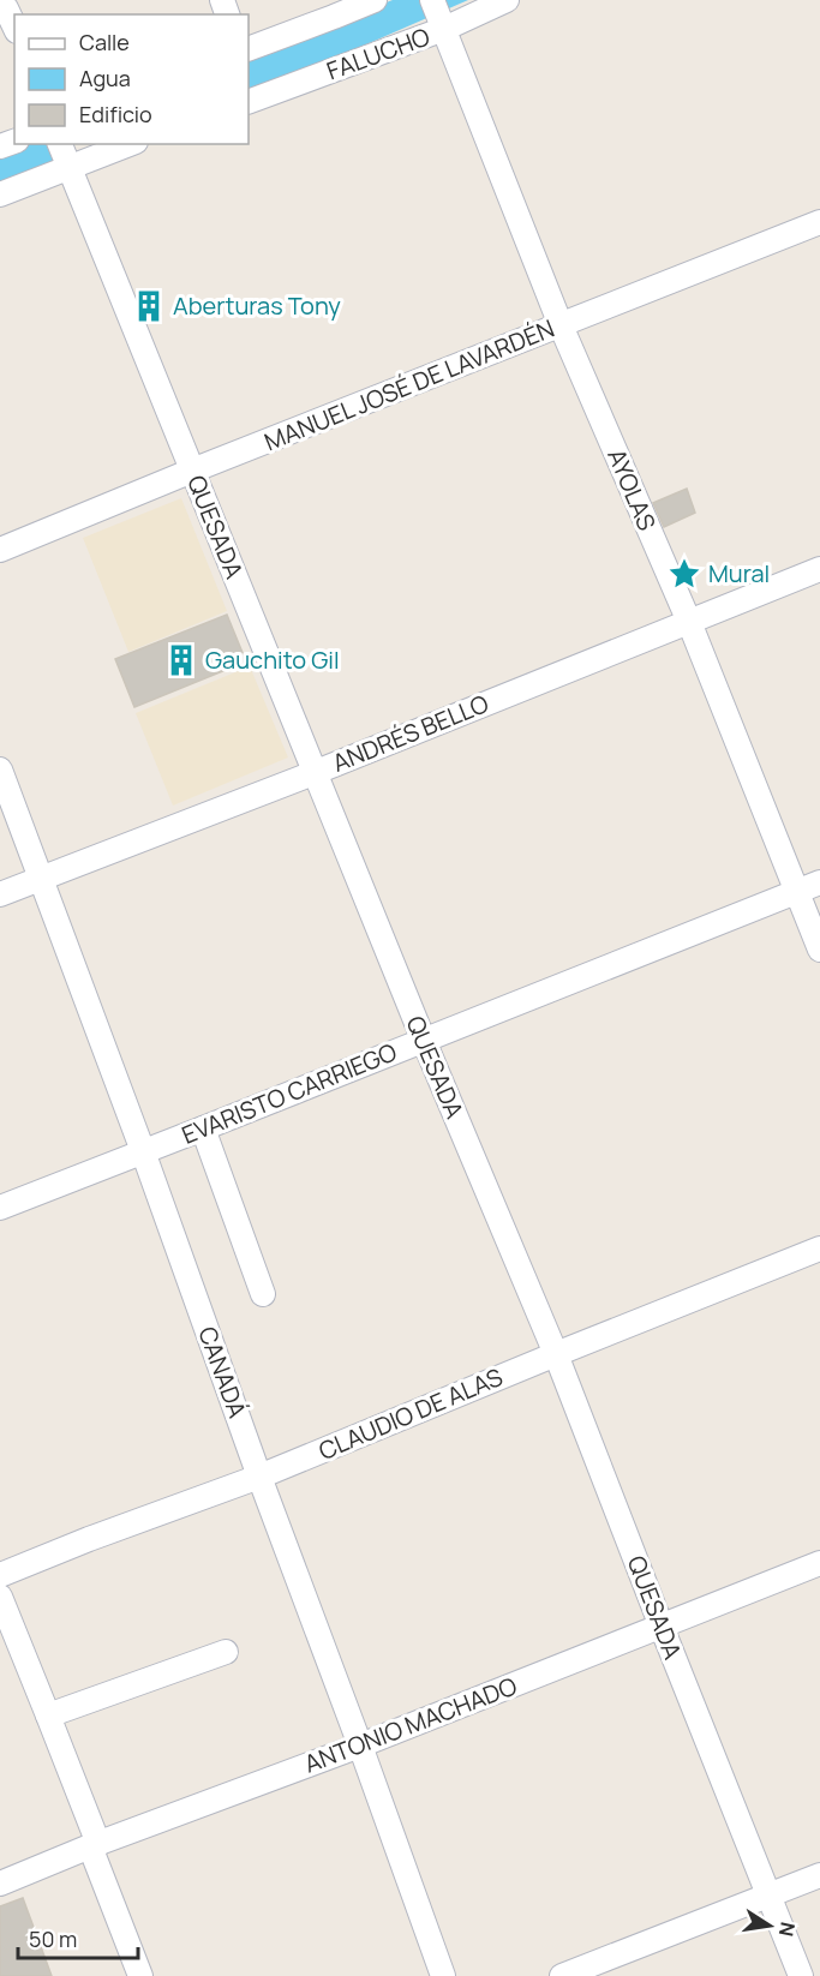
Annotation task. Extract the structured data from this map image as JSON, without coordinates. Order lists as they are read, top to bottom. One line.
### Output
{"streets":{"street":["FALUCHO","MANUEL JOSÉ DE LAVARDÉN","AYOLAS","QUESADA","ANDRÉS BELLO","EVARISTO CARRIEGO","CANADÁ","CLAUDIO DE ALAS","ANTONIO MACHADO"]},"crossings":[["FALUCHO","AYOLAS"],["MANUEL JOSÉ DE LAVARDÉN","AYOLAS"],["MANUEL JOSÉ DE LAVARDÉN","QUESADA"],["AYOLAS","ANDRÉS BELLO"],["AYOLAS","EVARISTO CARRIEGO"],["QUESADA","ANDRÉS BELLO"],["QUESADA","EVARISTO CARRIEGO"],["QUESADA","CLAUDIO DE ALAS"],["QUESADA","ANTONIO MACHADO"],["ANDRÉS BELLO","CANADÁ"],["EVARISTO CARRIEGO","CANADÁ"],["CANADÁ","CLAUDIO DE ALAS"],["CANADÁ","ANTONIO MACHADO"]],"places":{"building":["Aberturas Tony","Gauchito Gil"],"place":["Mural"]},"legend":["Calle","Agua","Edificio"],"scale_bar":"50 m","north":"right"}
